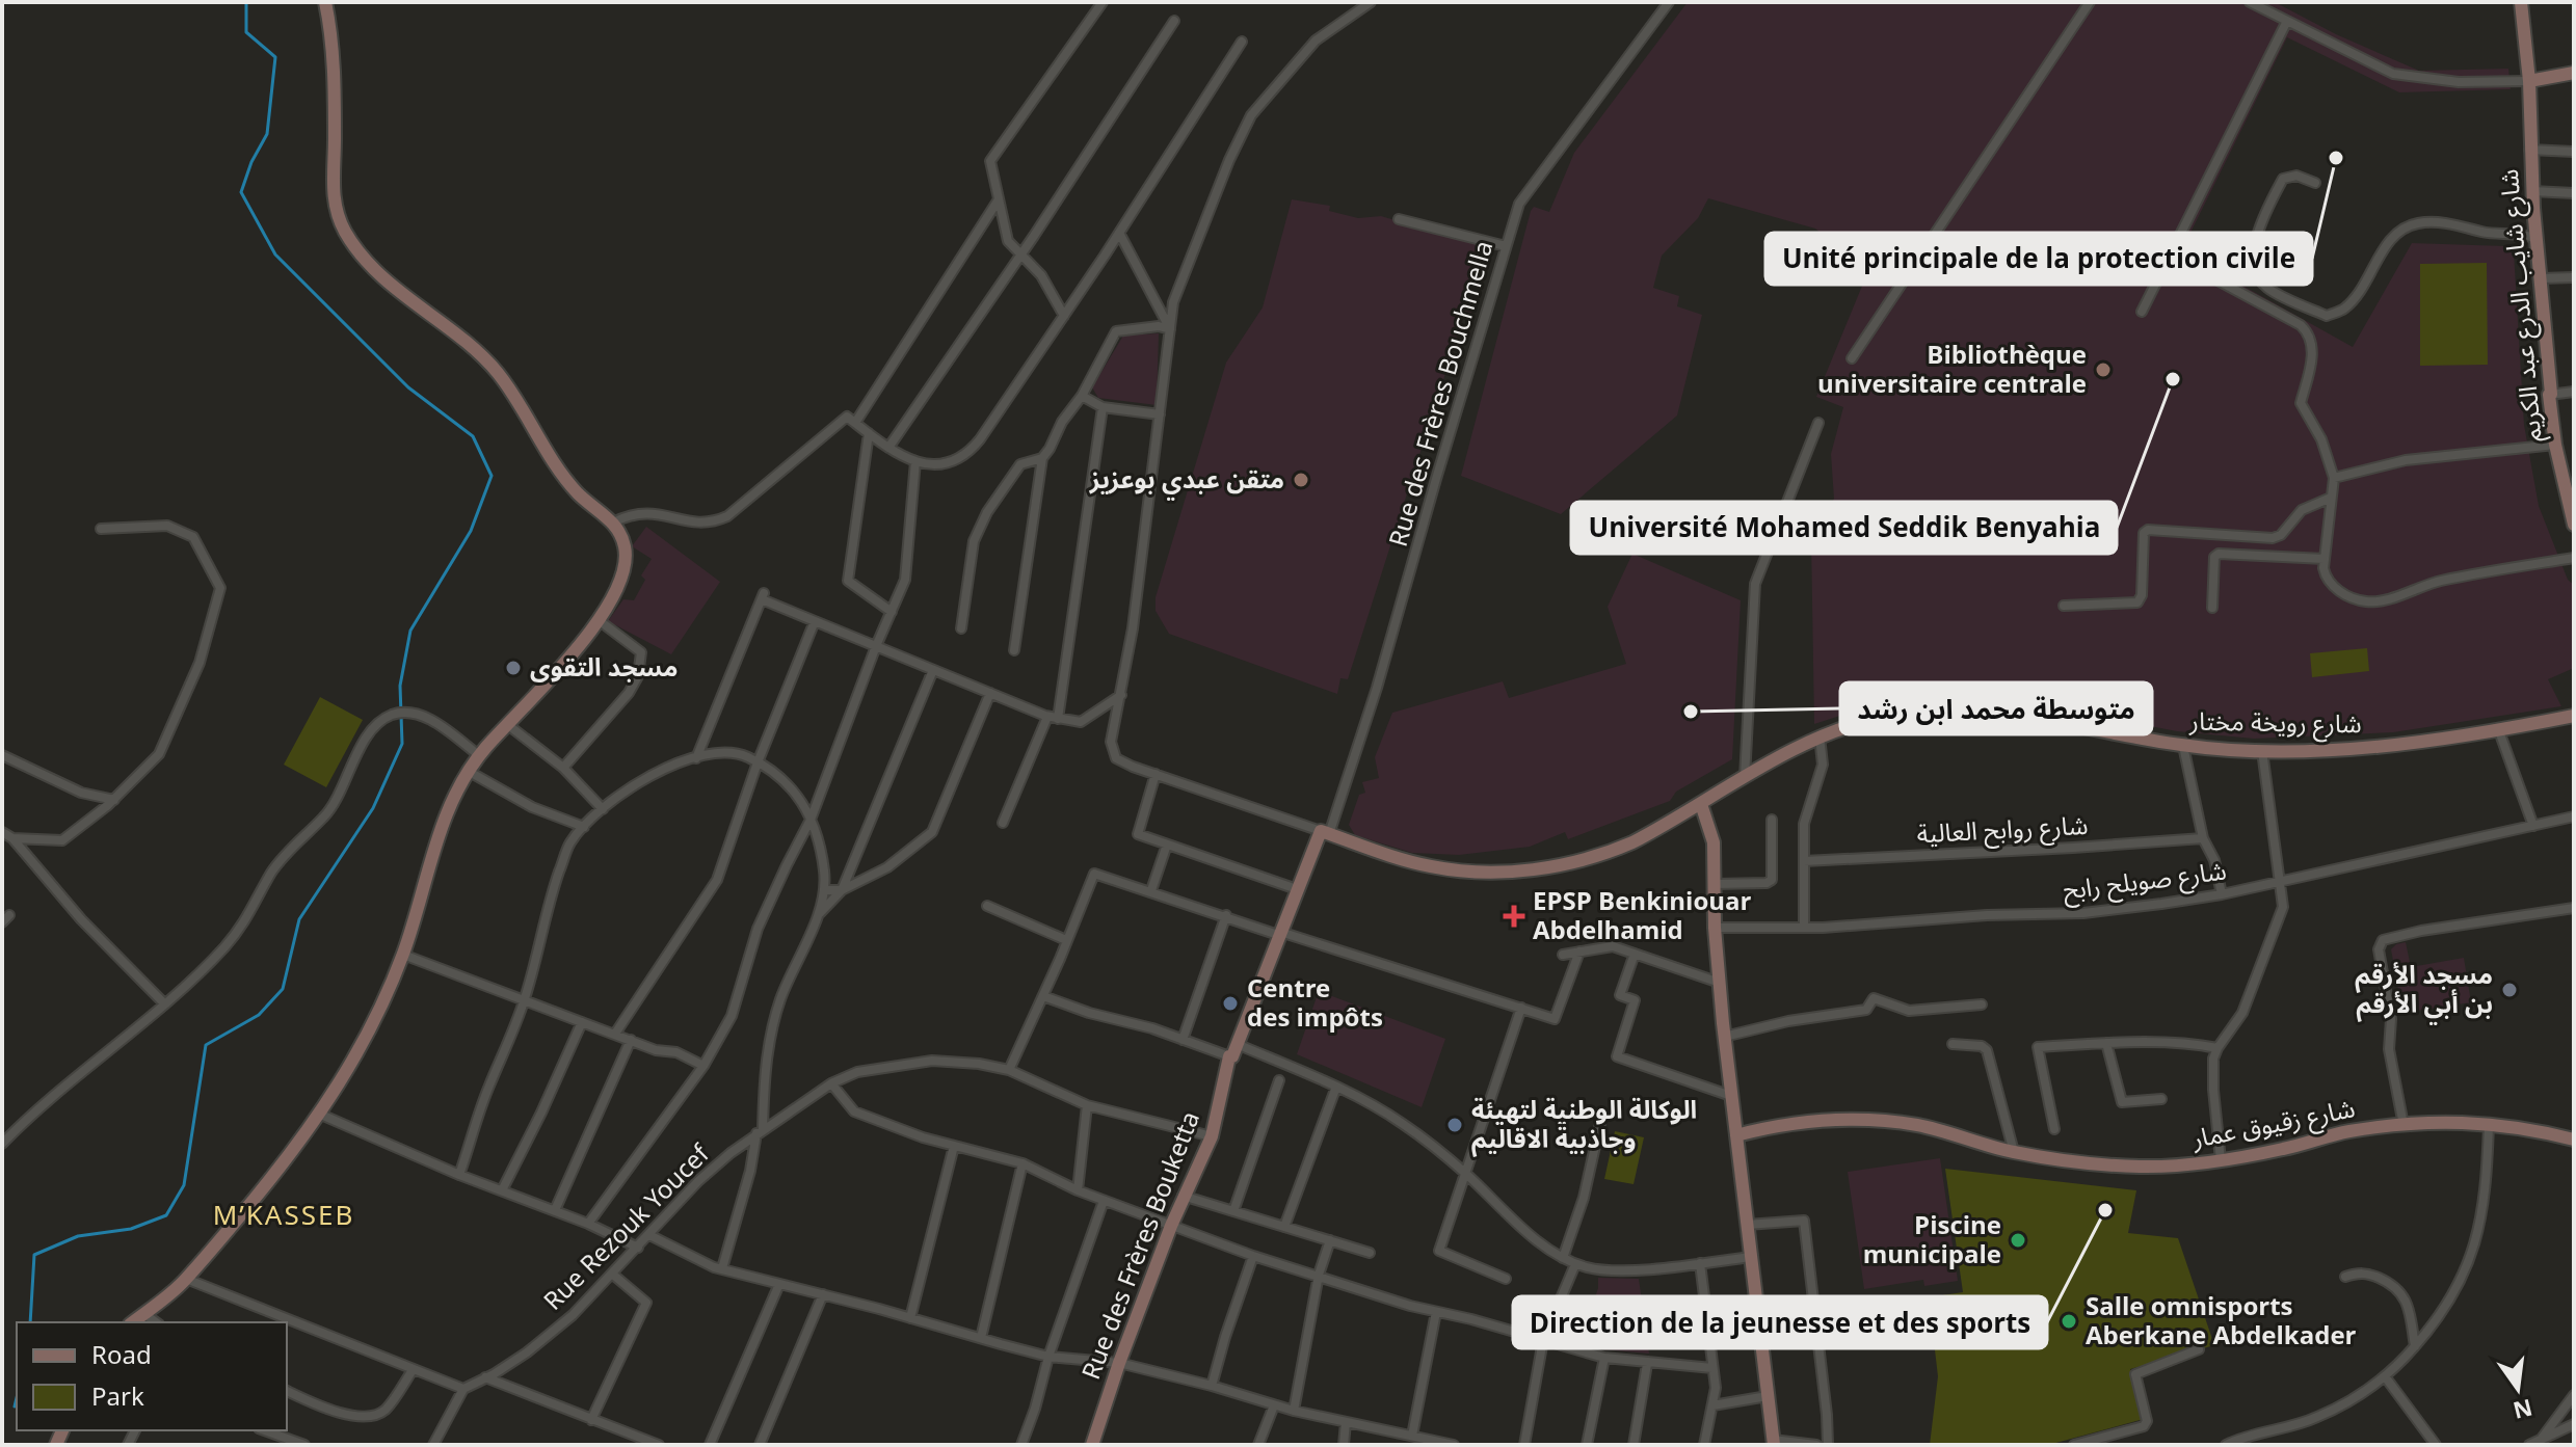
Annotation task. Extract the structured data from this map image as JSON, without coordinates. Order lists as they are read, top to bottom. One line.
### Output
{"streets":{"main road":["شارع شايب الدرع عبد الكريم","شارع رويخة مختار","شارع زقيوق عمار","Rue des Frères Bouketta"],"street":["Rue des Frères Bouchmella","شارع روابح العالية","شارع صويلح رابح","Rue Rezouk Youcef"]},"crossings":[["Rue des Frères Bouchmella","شارع رويخة مختار"],["Rue des Frères Bouchmella","Rue des Frères Bouketta"],["شارع رويخة مختار","Rue des Frères Bouketta"],["Rue Rezouk Youcef","Rue des Frères Bouketta"]],"districts":["M’KASSEB"],"places":{"other":["Unité principale de la protection civile","Bibliothèque universitaire centrale","Université Mohamed Seddik Benyahia","متقن عبدي بوعزيز","مسجد التقوى","متوسطة محمد ابن رشد","مسجد الأرقم بن أبي الأرقم","Centre des impôts","الوكالة الوطنية لتهيئة وجاذبية الاقاليم","Direction de la jeunesse et des sports","Piscine municipale","Salle omnisports Aberkane Abdelkader"],"health":["EPSP Benkiniouar Abdelhamid"]},"legend":["Road","Park"],"north":"bottom"}
